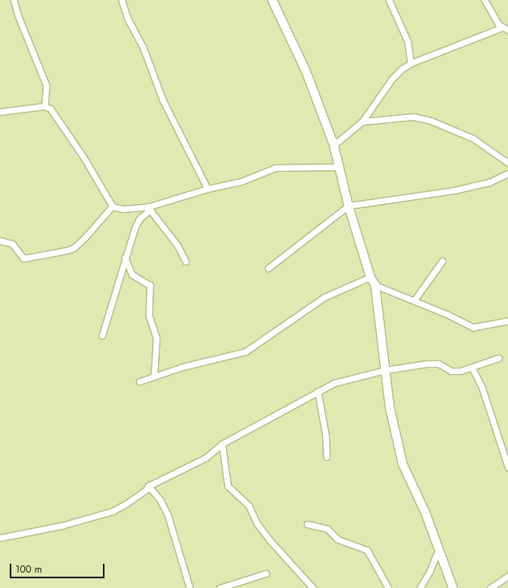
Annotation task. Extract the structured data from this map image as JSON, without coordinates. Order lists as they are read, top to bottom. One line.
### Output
{"scale_bar":"100 m"}
